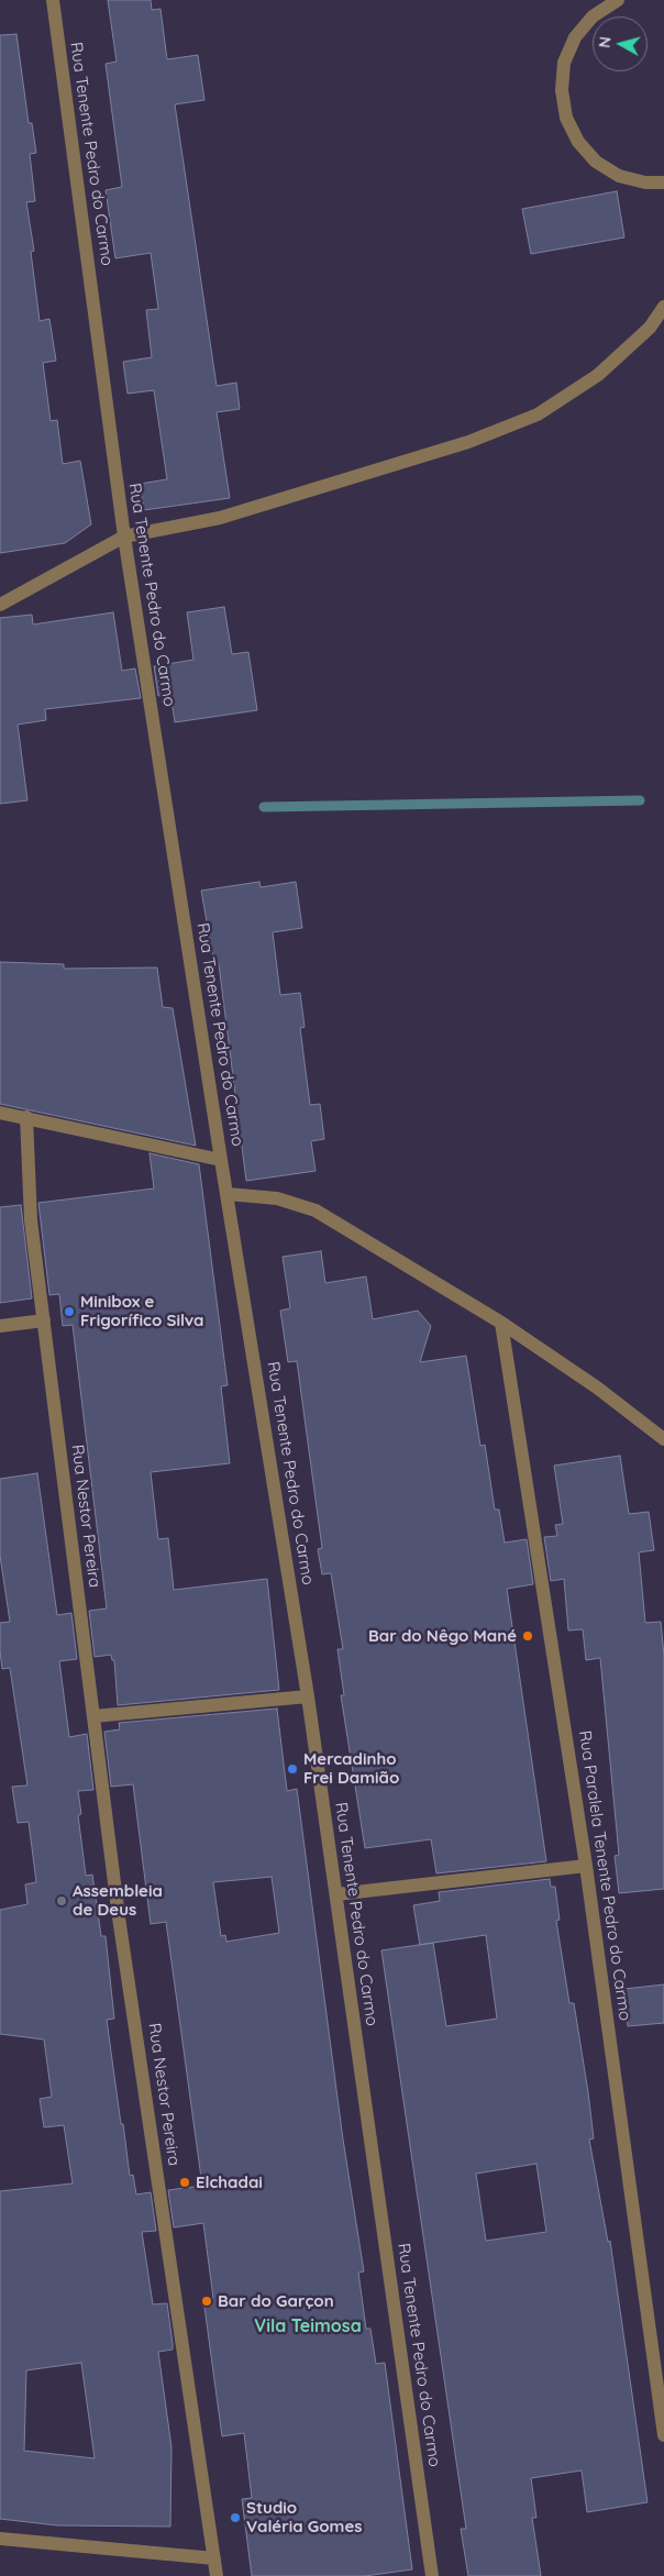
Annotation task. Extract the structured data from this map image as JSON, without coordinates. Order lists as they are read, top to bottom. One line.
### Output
{"streets":{"street":["Rua Tenente Pedro do Carmo","Rua Nestor Pereira","Rua Paralela Tenente Pedro do Carmo"]},"districts":["Vila Teimosa"],"places":["Minibox e Frigorífico Silva","Bar do Nêgo Mané","Mercadinho Frei Damião","Assembleia de Deus","Elchadai","Bar do Garçon","Studio Valéria Gomes"],"north":"left"}
